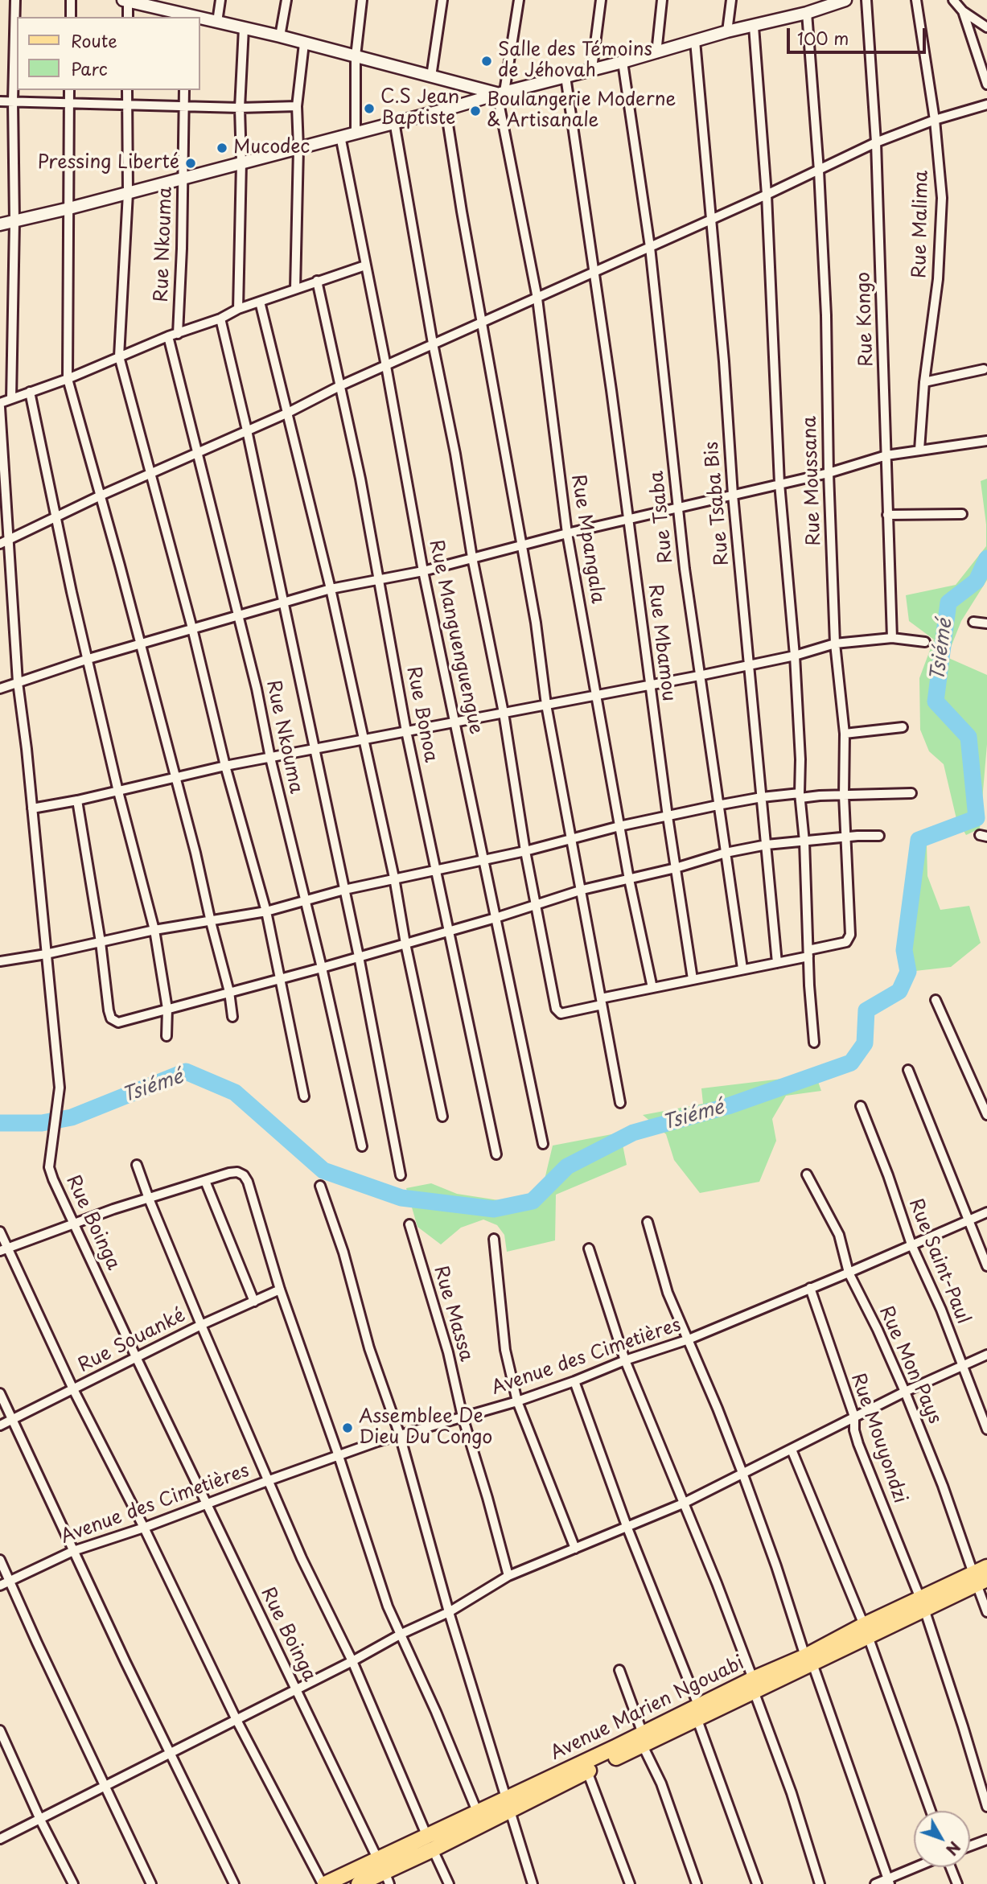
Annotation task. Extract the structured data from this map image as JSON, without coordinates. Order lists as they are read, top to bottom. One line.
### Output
{"streets":{"main road":["Avenue Marien Ngouabi"],"street":["Rue Malima","Rue Nkouma","Rue Kongo","Rue Moussana","Rue Tsaba Bis","Rue Tsaba","Rue Mpangala","Rue Manguenguengue","Rue Mbamou","Rue Bonoa","Rue Boinga","Rue Saint-Paul","Rue Massa","Rue Souanké","Avenue des Cimetières","Rue Mon Pays","Rue Mouyondzi"]},"crossings":[["Rue Boinga","Rue Souanké"],["Rue Boinga","Avenue des Cimetières"],["Rue Boinga","Avenue Marien Ngouabi"],["Rue Saint-Paul","Avenue des Cimetières"],["Rue Massa","Avenue des Cimetières"],["Avenue des Cimetières","Rue Mon Pays"],["Avenue des Cimetières","Rue Mouyondzi"],["Rue Mon Pays","Avenue Marien Ngouabi"],["Rue Mouyondzi","Avenue Marien Ngouabi"]],"water":["Tsiémé"],"places":["Salle des Témoins de Jéhovah","C.S Jean Baptiste","Boulangerie Moderne & Artisanale","Mucodec","Pressing Liberté","Assemblee De Dieu Du Congo"],"legend":["Route","Parc"],"scale_bar":"100 m","north":"bottom right"}
